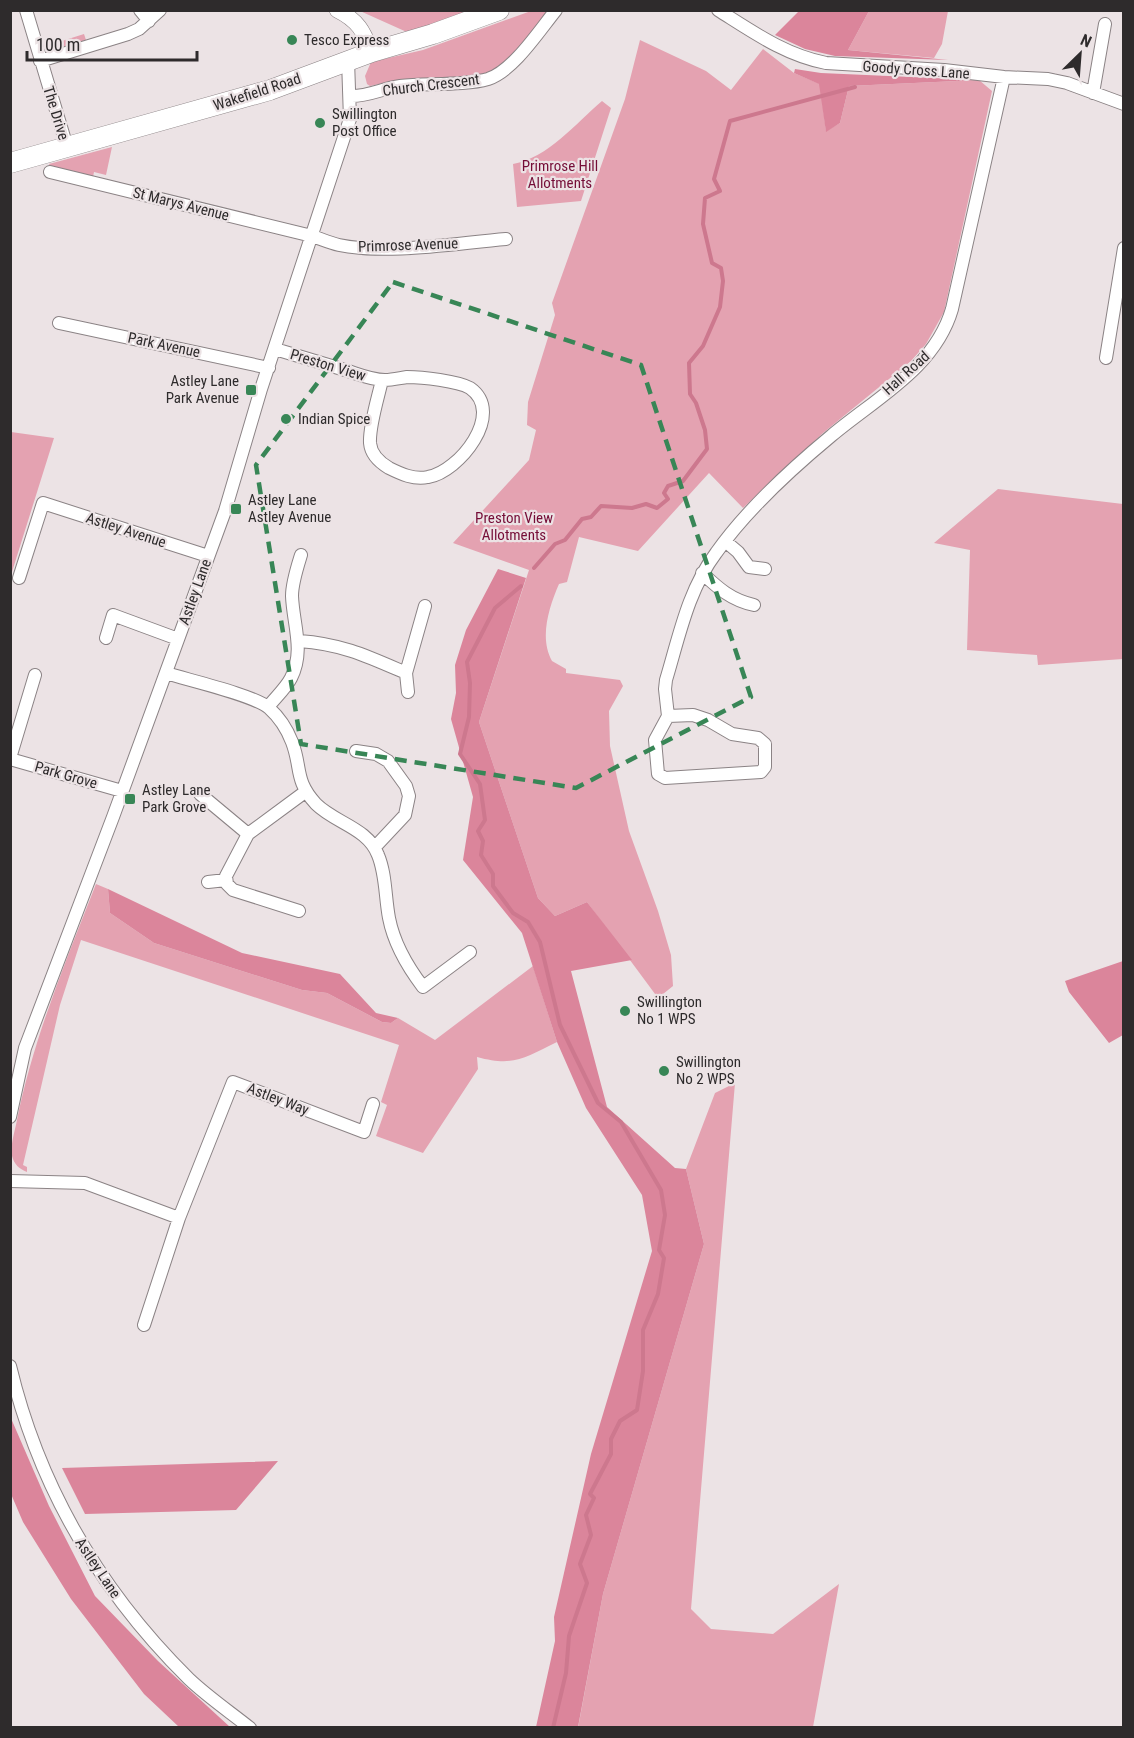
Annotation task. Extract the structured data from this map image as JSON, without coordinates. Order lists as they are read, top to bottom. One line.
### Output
{"streets":{"main road":["Wakefield Road"],"street":["Goody Cross Lane","Church Crescent","The Drive","St Marys Avenue","Primrose Avenue","Park Avenue","Preston View","Hall Road","Astley Avenue","Astley Lane","Park Grove","Astley Way"]},"crossings":[["Goody Cross Lane","Hall Road"],["Church Crescent","Astley Lane"],["Wakefield Road","The Drive"],["Wakefield Road","Astley Lane"],["St Marys Avenue","Primrose Avenue"],["St Marys Avenue","Astley Lane"],["Primrose Avenue","Astley Lane"],["Park Avenue","Astley Lane"],["Preston View","Astley Lane"],["Astley Avenue","Astley Lane"],["Astley Lane","Park Grove"]],"parks":["Primrose Hill Allotments","Preston View Allotments"],"places":{"other":["Tesco Express","Swillington Post Office","Indian Spice","Swillington No 1 WPS","Swillington No 2 WPS"],"transit":["Astley Lane Park Avenue","Astley Lane Astley Avenue","Astley Lane Park Grove"]},"scale_bar":"100 m","north":"top right"}
